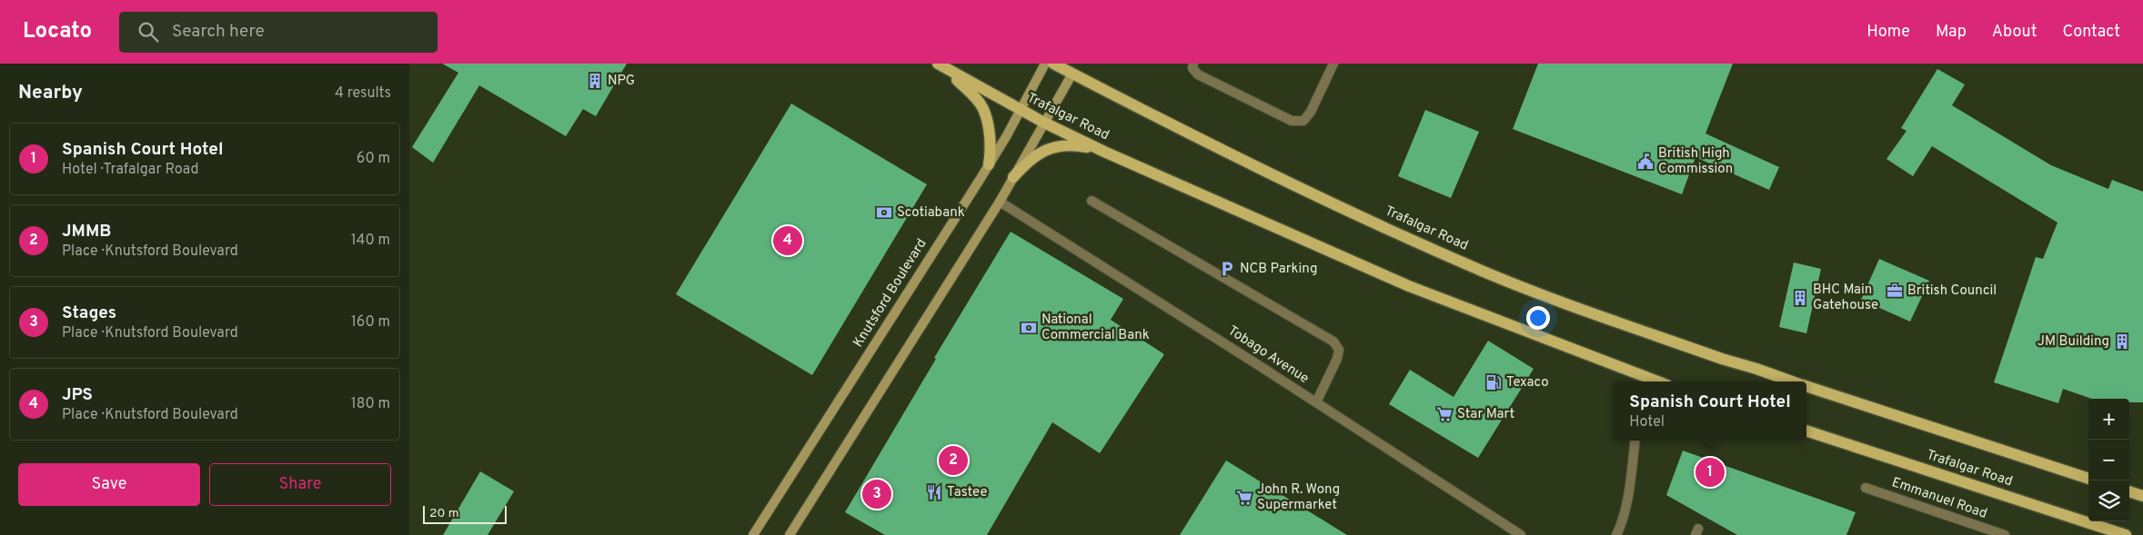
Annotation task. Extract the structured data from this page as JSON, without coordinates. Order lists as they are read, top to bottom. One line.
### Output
{"streets":{"main road":["Trafalgar Road","Knutsford Boulevard"],"street":["Tobago Avenue","Emmanuel Road"]},"crossings":[["Trafalgar Road","Knutsford Boulevard"]],"places":{"building":["NPG","BHC Main Gatehouse","JM Building"],"public building":["British High Commission"],"bank":["Scotiabank","National Commercial Bank"],"parking":["NCB Parking"],"office":["British Council"],"fuel station":["Texaco"],"supermarket":["Star Mart","John R. Wong Supermarket"],"restaurant":["Tastee"]},"scale_bar":"20 m","page":{"header":"Locato","search":"Search here","nav":["Home","Map","About","Contact"],"heading":["Nearby","4 results"],"list":[{"mark":"1","name":"Spanish Court Hotel","note":"Hotel · Trafalgar Road","value":"60 m"},{"mark":"2","name":"JMMB","note":"Place · Knutsford Boulevard","value":"140 m"},{"mark":"3","name":"Stages","note":"Place · Knutsford Boulevard","value":"160 m"},{"mark":"4","name":"JPS","note":"Place · Knutsford Boulevard","value":"180 m"}],"pins":["4","2","1","3"],"popup":["Spanish Court Hotel","Hotel"],"map_buttons":["+","−"],"buttons":["Save","Share"],"scale":"20 m"}}
